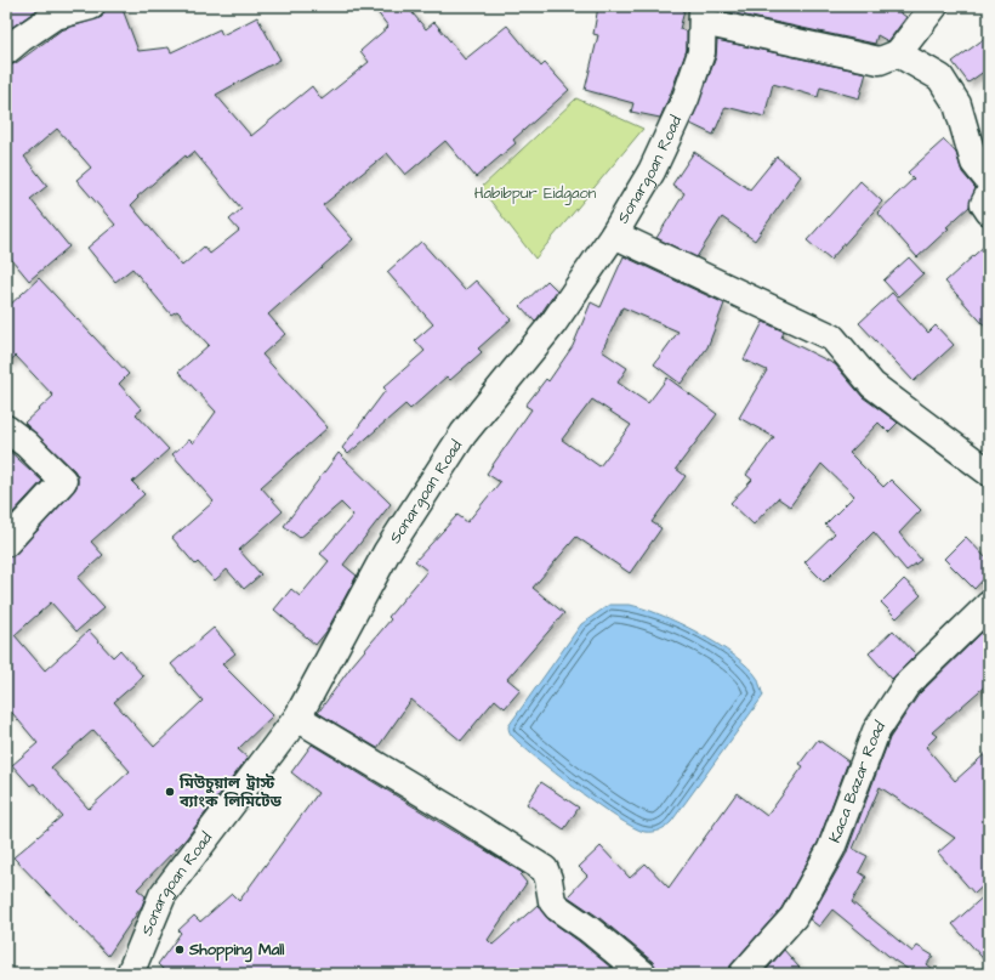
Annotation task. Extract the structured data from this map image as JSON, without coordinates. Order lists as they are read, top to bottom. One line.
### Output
{"streets":{"street":["Sonargoan Road","Kaca Bazar Road"]},"parks":["Habibpur Eidgaon"],"places":["মিউচুয়াল ট্রাস্ট ব্যাংক লিমিটেড","Shopping Mall"]}
